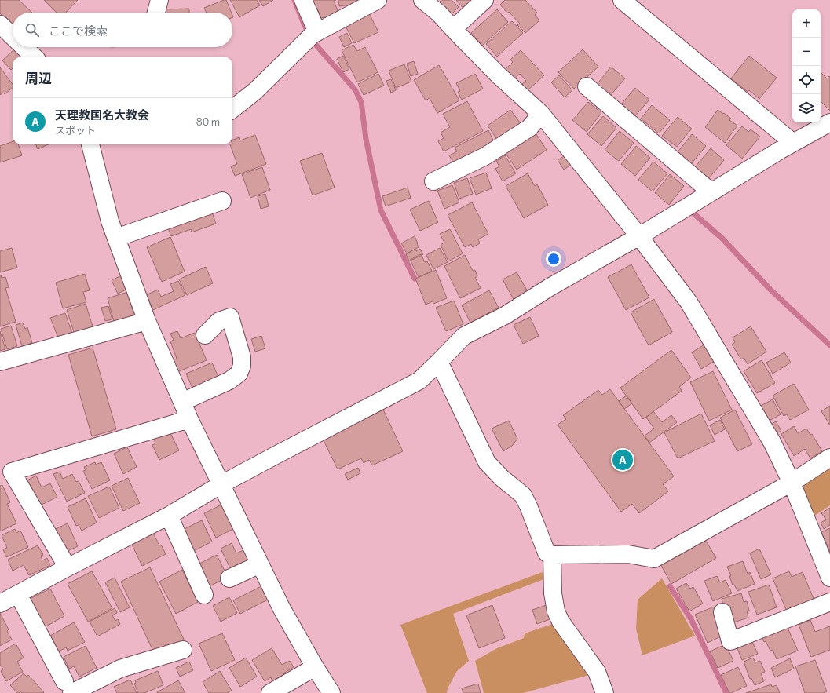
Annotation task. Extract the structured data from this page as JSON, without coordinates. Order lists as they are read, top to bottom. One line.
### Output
{"page":{"map_buttons":["+","−"],"search":"ここで検索","heading":"周辺","list":[{"mark":"A","name":"天理教国名大教会","note":"スポット","value":"80 m"}],"pins":"A"}}
